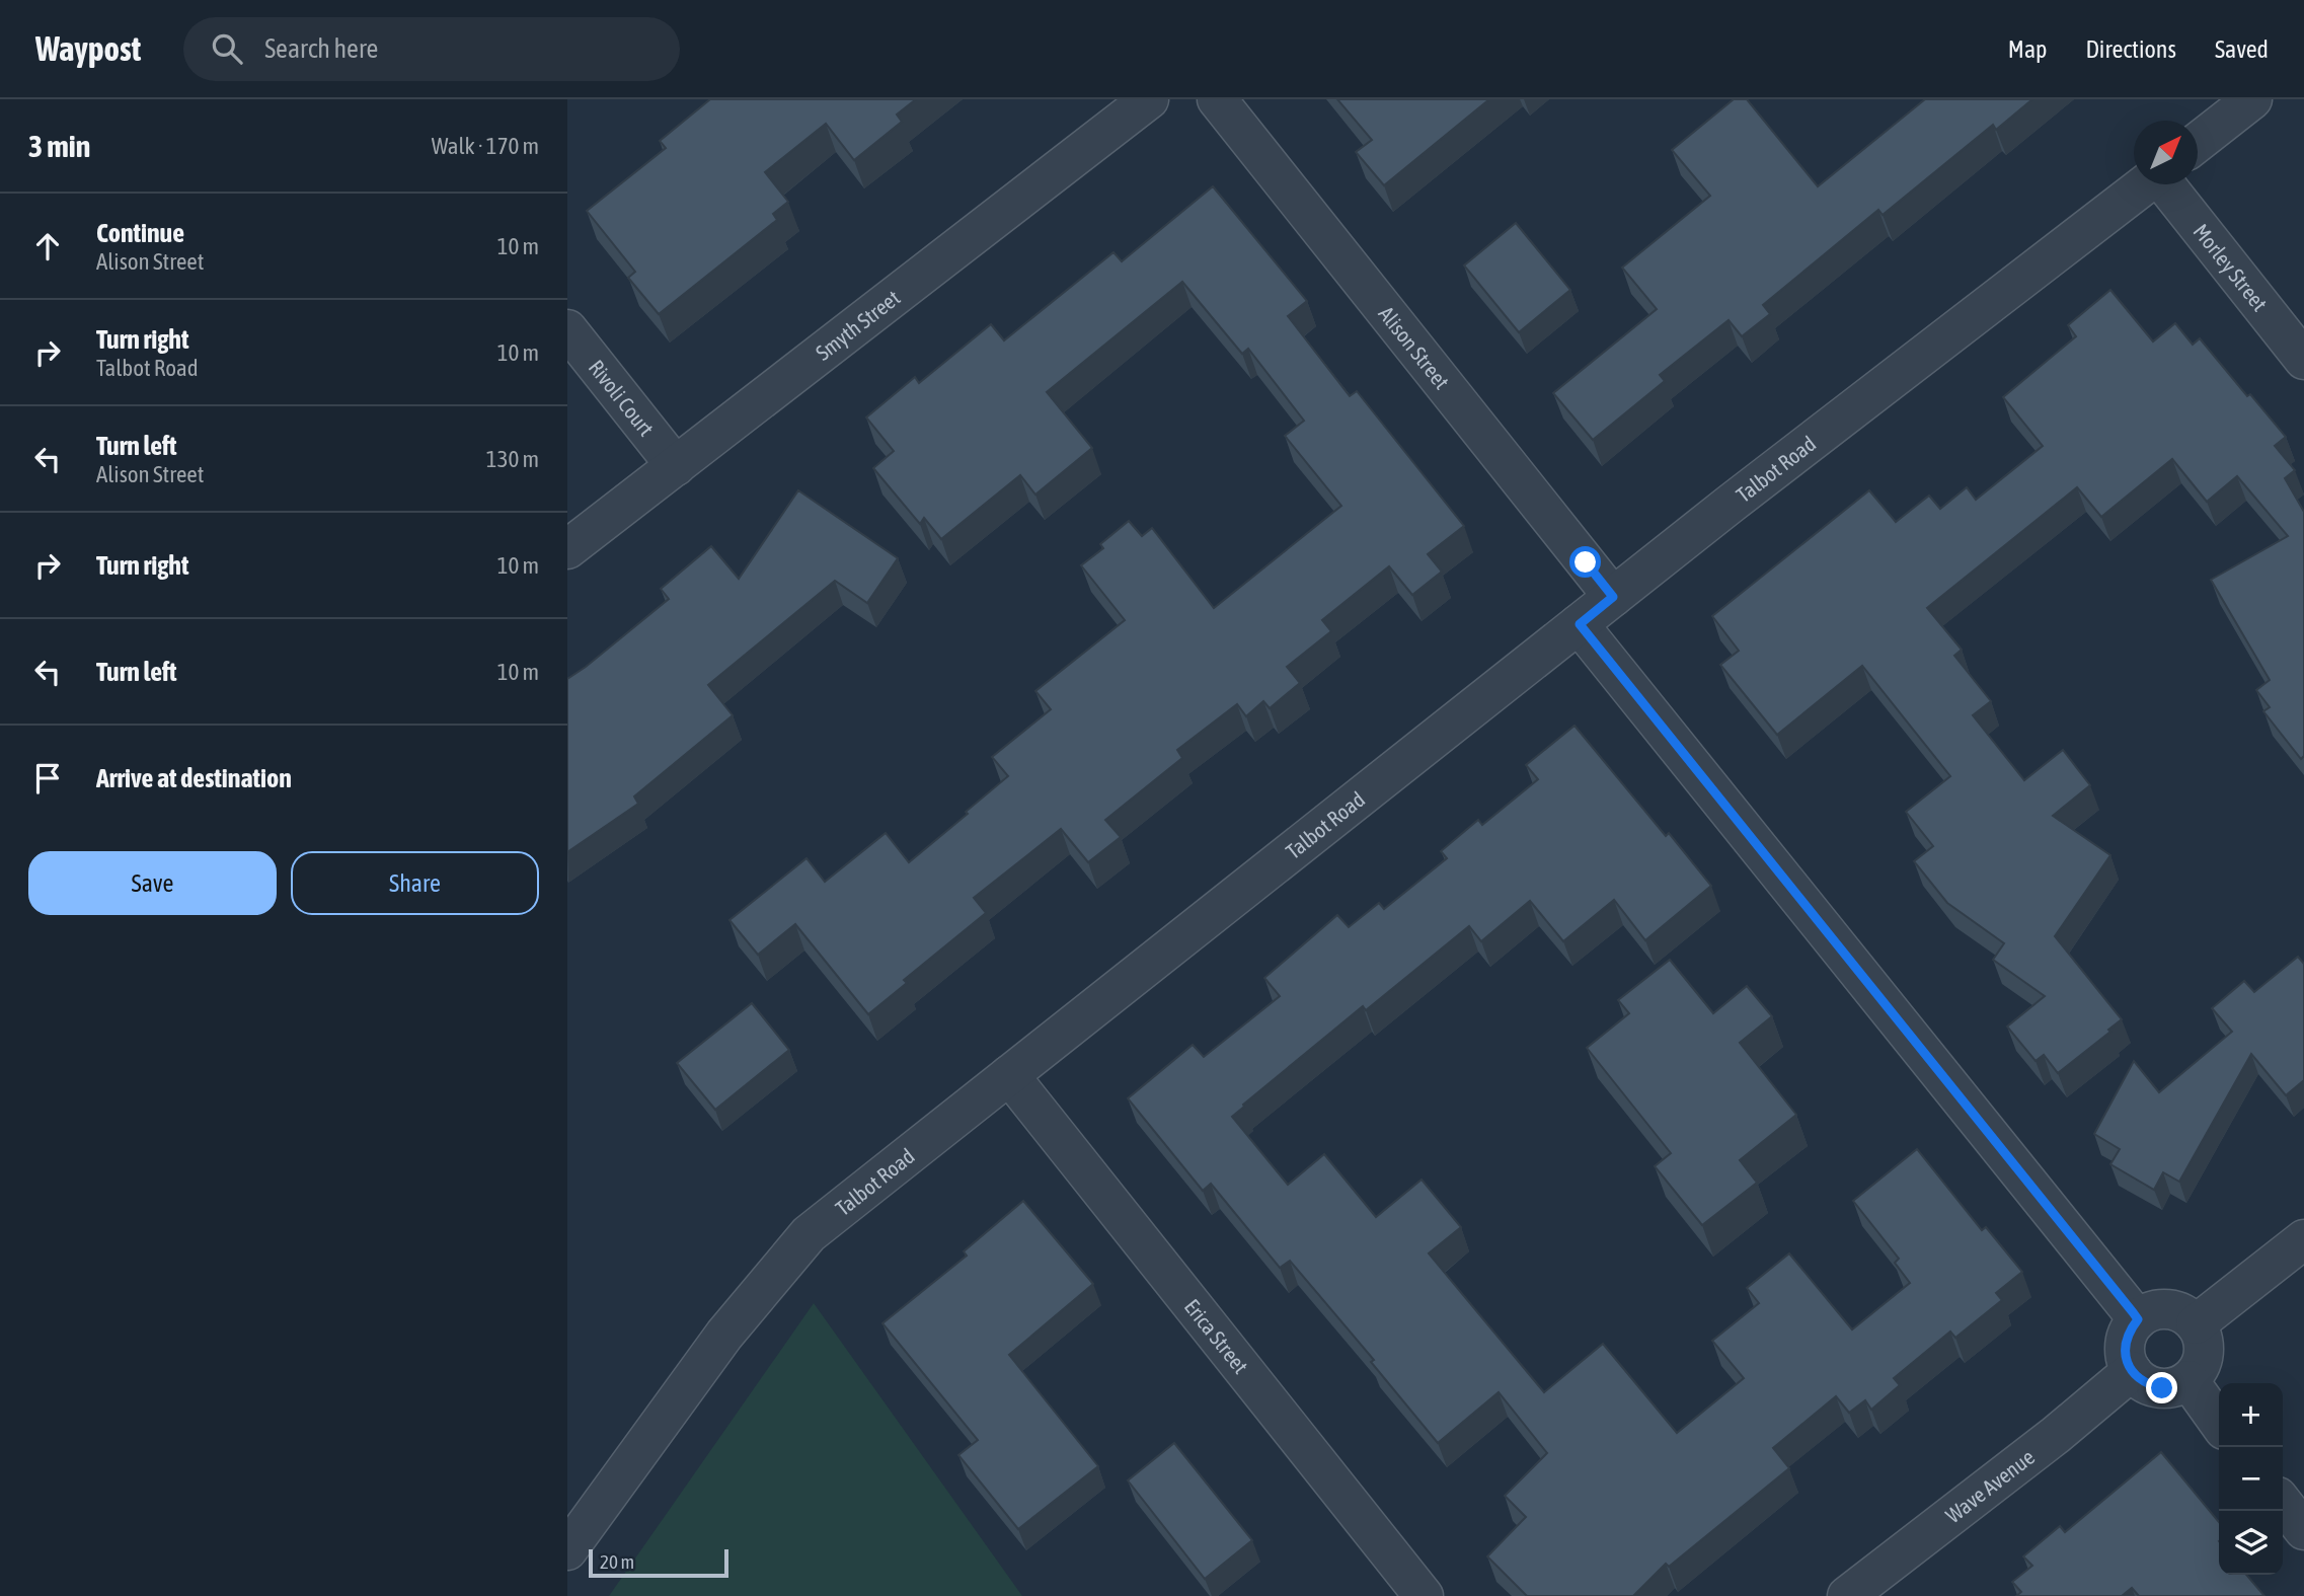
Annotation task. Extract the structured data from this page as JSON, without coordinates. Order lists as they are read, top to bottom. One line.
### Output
{"streets":{"street":["Morley Street","Smyth Street","Alison Street","Rivoli Court","Talbot Road","Erica Street","Wave Avenue"]},"crossings":[["Smyth Street","Rivoli Court"],["Alison Street","Talbot Road"],["Talbot Road","Erica Street"]],"scale_bar":"20 m","north":"top right","page":{"header":"Waypost","search":"Search here","nav":["Map","Directions","Saved"],"heading":["3 min","Walk · 170 m"],"list":[["Continue","Alison Street","10 m"],["Turn right","Talbot Road","10 m"],["Turn left","Alison Street","130 m"],["Turn right","10 m"],["Turn left","10 m"],"Arrive at destination"],"buttons":["Save","Share"],"map_buttons":["+","−"],"scale":"20 m"}}
